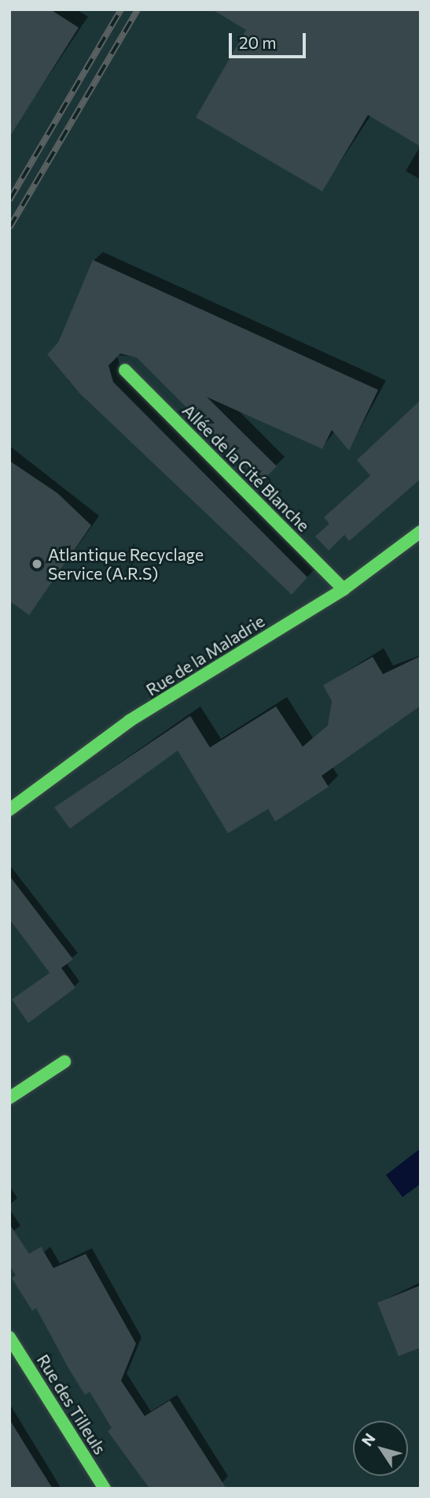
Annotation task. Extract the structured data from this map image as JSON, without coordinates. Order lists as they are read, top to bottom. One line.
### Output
{"streets":{"street":["Allée de la Cité Blanche","Rue de la Maladrie","Rue des Tilleuls"]},"crossings":[["Allée de la Cité Blanche","Rue de la Maladrie"]],"places":["Atlantique Recyclage Service (A.R.S)"],"scale_bar":"20 m","north":"top left"}
